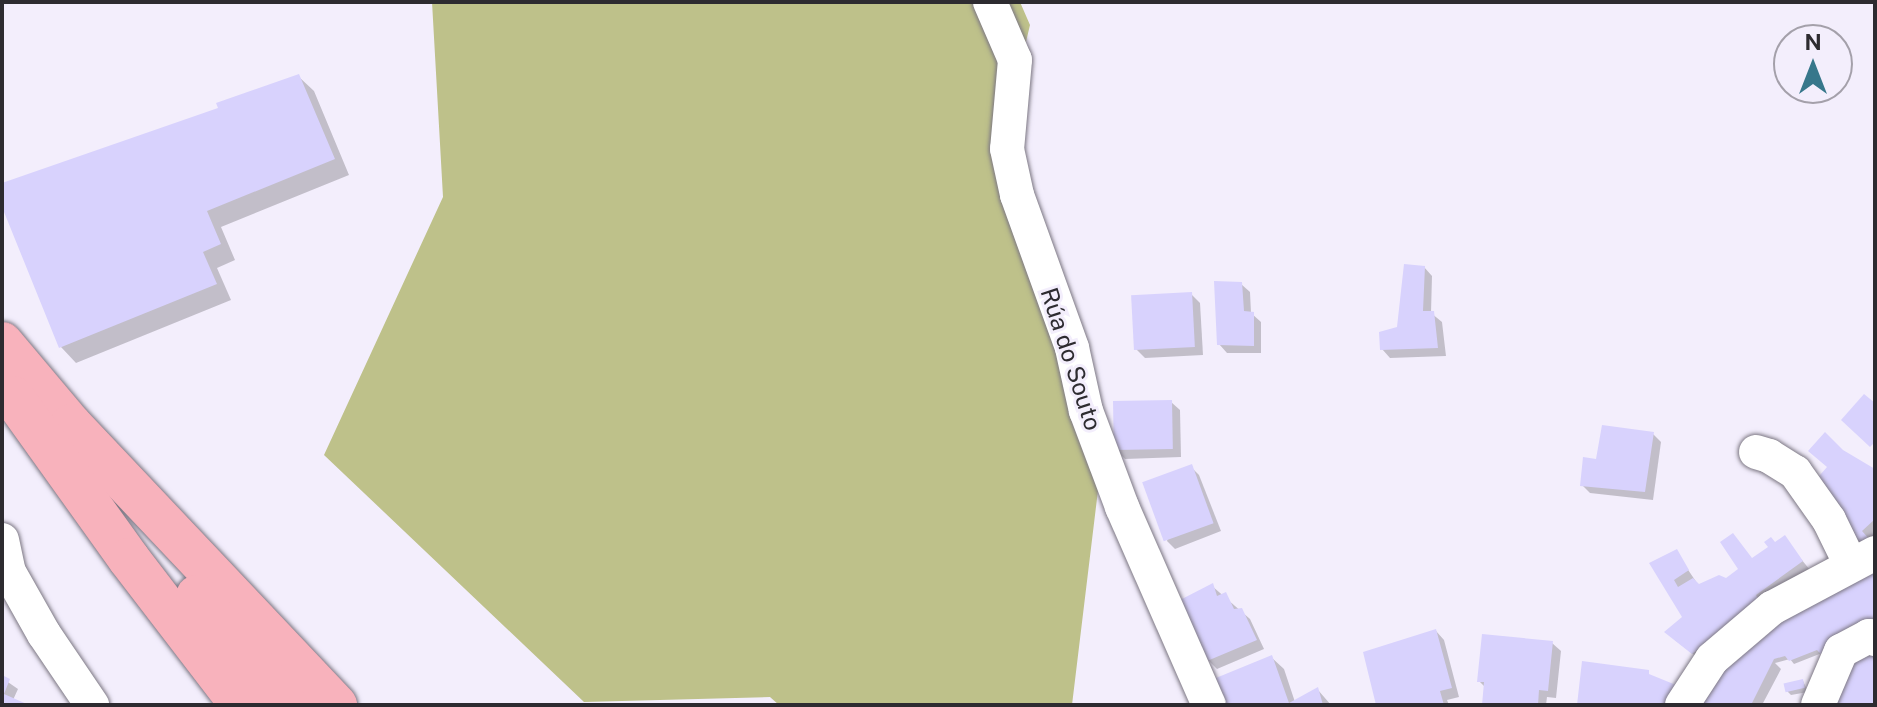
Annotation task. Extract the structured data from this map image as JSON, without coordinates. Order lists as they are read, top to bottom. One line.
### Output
{"streets":{"street":["Rúa do Souto"]},"north":"top"}
